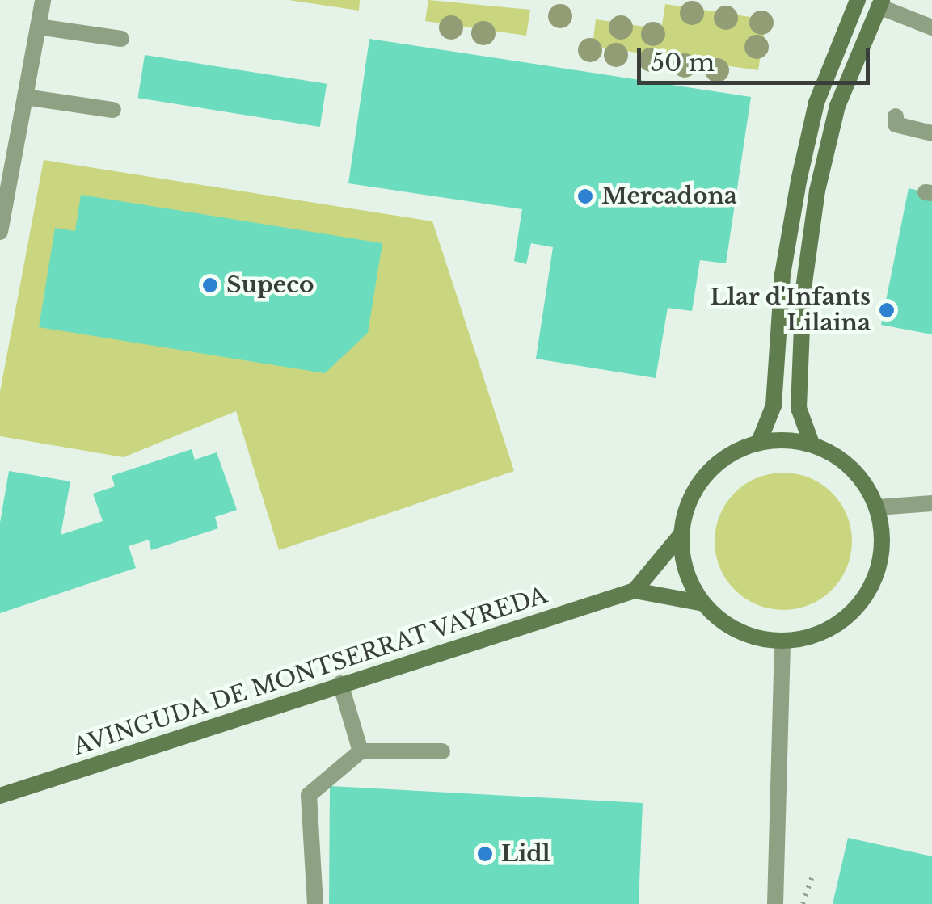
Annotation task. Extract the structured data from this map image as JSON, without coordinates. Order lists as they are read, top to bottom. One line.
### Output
{"streets":{"street":["AVINGUDA DE MONTSERRAT VAYREDA"]},"places":["Mercadona","Supeco","Llar d'Infants Lilaina","Lidl"],"scale_bar":"50 m"}
